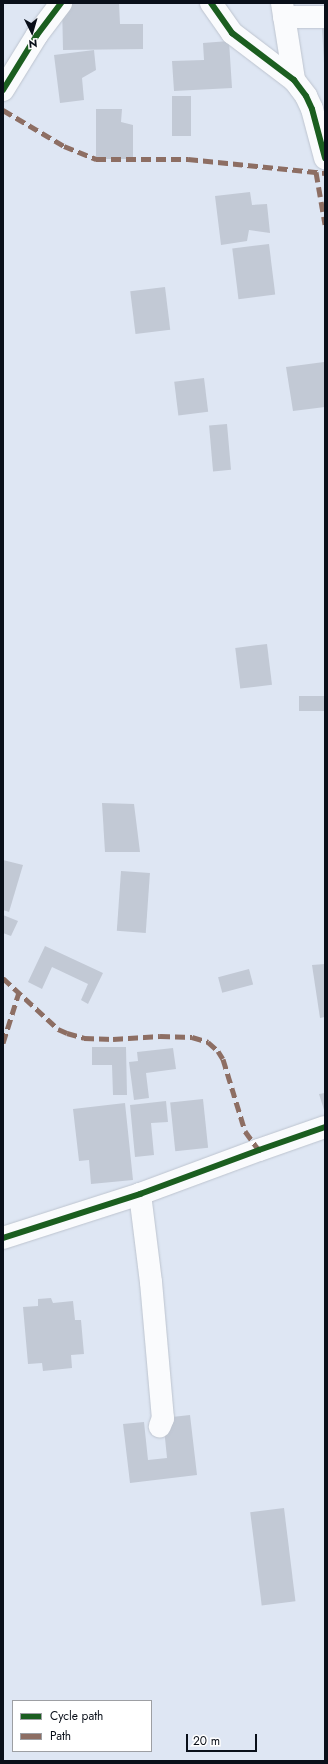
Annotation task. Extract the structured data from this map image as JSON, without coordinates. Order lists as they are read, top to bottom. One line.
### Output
{"legend":["Cycle path","Path"],"scale_bar":"20 m","north":"bottom"}
